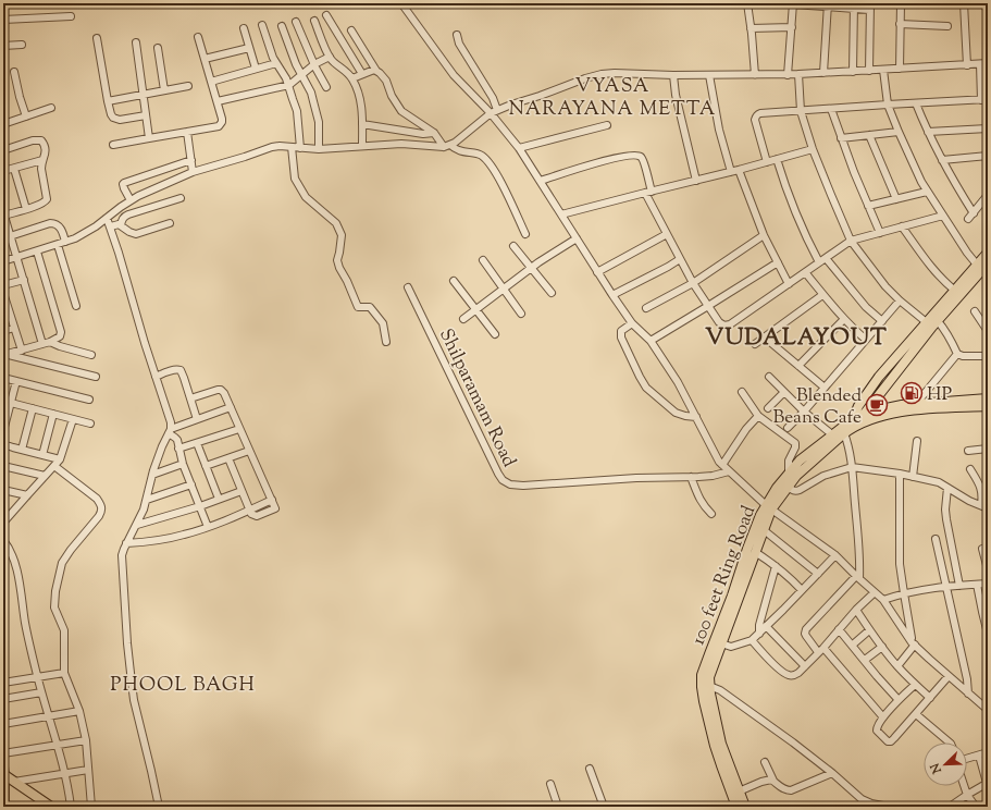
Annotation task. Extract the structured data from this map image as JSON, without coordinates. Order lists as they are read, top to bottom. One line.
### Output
{"streets":{"main road":["100 feet Ring Road"],"street":["Shilparamam Road"]},"districts":["VYASA NARAYANA METTA","VUDALAYOUT","PHOOL BAGH"],"places":{"fuel station":["HP"],"cafe":["Blended Beans Cafe"]},"north":"bottom left"}
